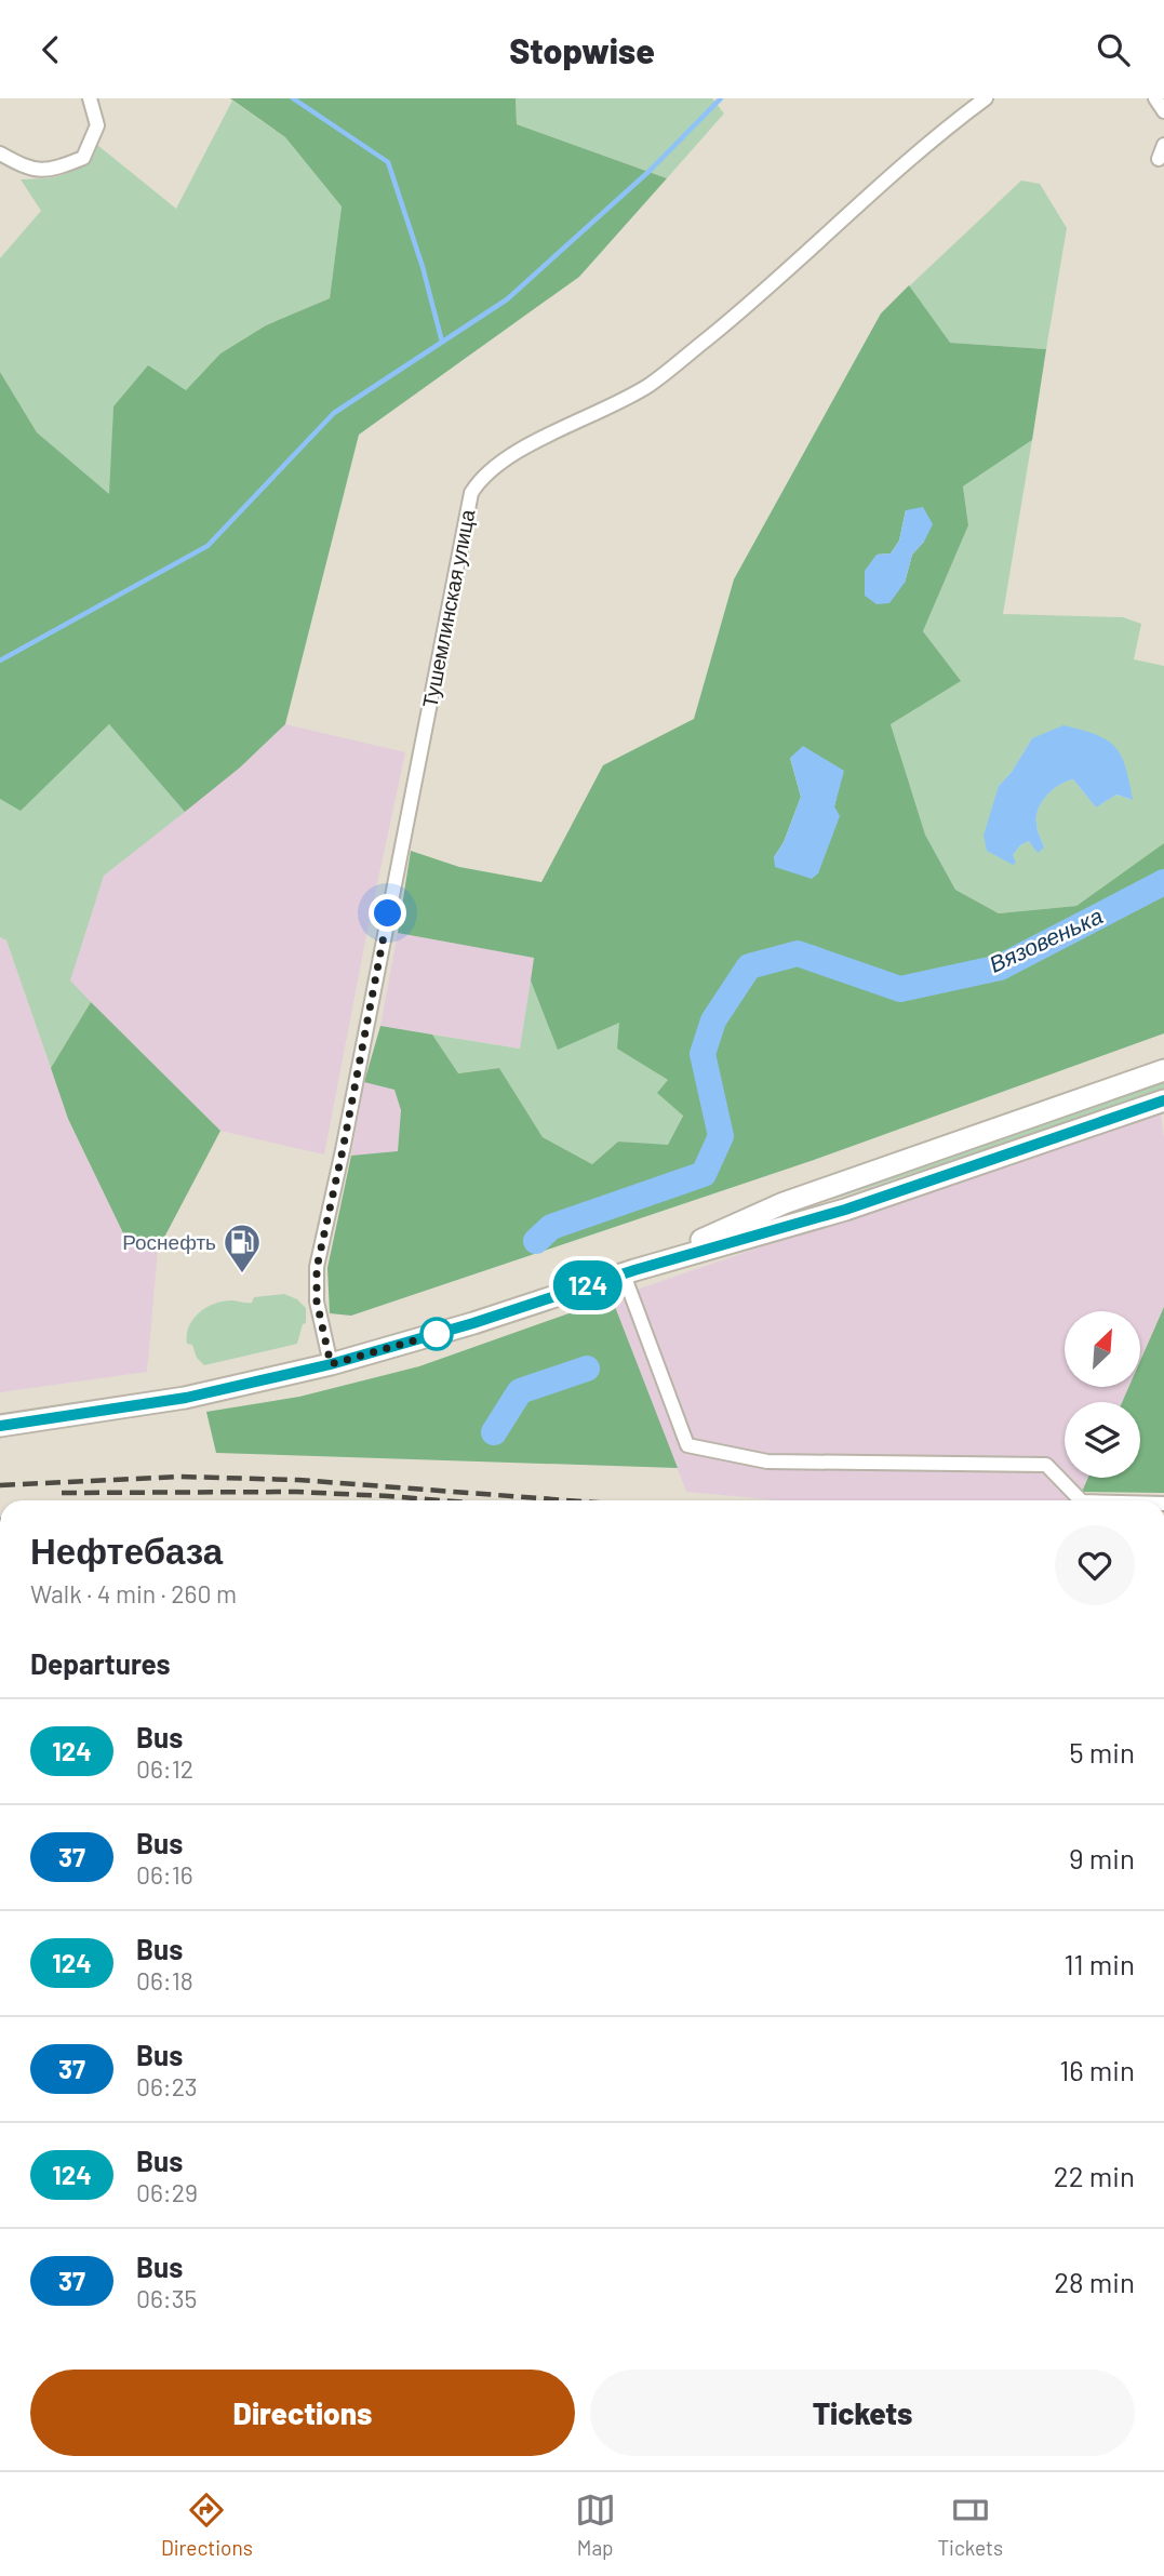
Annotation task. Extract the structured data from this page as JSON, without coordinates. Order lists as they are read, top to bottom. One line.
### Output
{"streets":{"street":["Тушемлинская улица"]},"water":["Вязовенька"],"places":{"fuel station":["Роснефть"]},"lines":["bus line 124"],"north":"top right","page":{"header":"Stopwise","on_map":"124","heading":[["Нефтебаза","Walk · 4 min · 260 m"],"Departures"],"list":[{"mark":"124","name":"Bus","note":"06:12","value":"5 min"},{"mark":"37","name":"Bus","note":"06:16","value":"9 min"},{"mark":"124","name":"Bus","note":"06:18","value":"11 min"},{"mark":"37","name":"Bus","note":"06:23","value":"16 min"},{"mark":"124","name":"Bus","note":"06:29","value":"22 min"},{"mark":"37","name":"Bus","note":"06:35","value":"28 min"}],"buttons":["Directions","Tickets"],"tabs":["Directions","Map","Tickets"]}}
